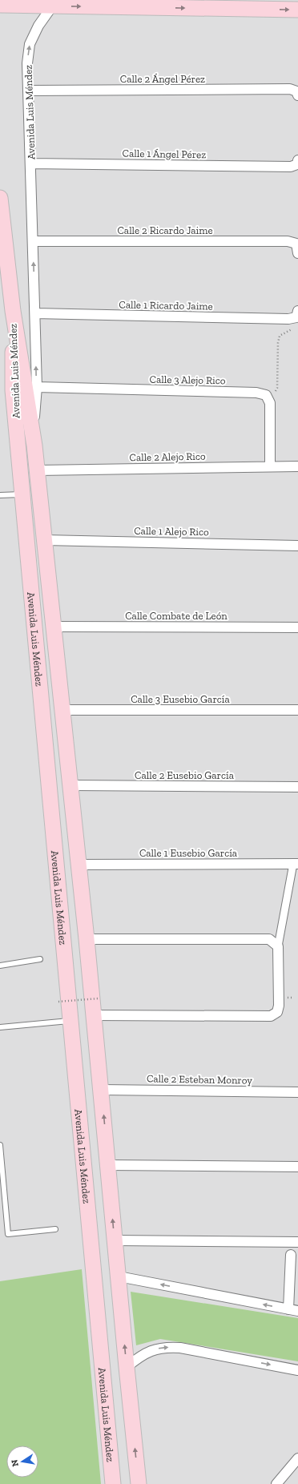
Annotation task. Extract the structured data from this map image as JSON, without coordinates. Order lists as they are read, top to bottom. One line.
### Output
{"streets":{"main road":["Avenida Luis Méndez"],"street":["Calle 2 Ángel Pérez","Calle 1 Ángel Pérez","Calle 2 Ricardo Jaime","Calle 1 Ricardo Jaime","Calle 3 Alejo Rico","Calle 2 Alejo Rico","Calle 1 Alejo Rico","Calle Combate de León","Calle 3 Eusebio García","Calle 2 Eusebio García","Calle 1 Eusebio García","Calle 2 Esteban Monroy"]},"crossings":[["Calle 2 Ángel Pérez","Avenida Luis Méndez"],["Avenida Luis Méndez","Calle 1 Ángel Pérez"],["Avenida Luis Méndez","Calle 2 Ricardo Jaime"],["Avenida Luis Méndez","Calle 1 Ricardo Jaime"],["Avenida Luis Méndez","Calle 3 Alejo Rico"],["Avenida Luis Méndez","Calle 2 Alejo Rico"],["Avenida Luis Méndez","Calle 1 Alejo Rico"],["Avenida Luis Méndez","Calle Combate de León"],["Avenida Luis Méndez","Calle 3 Eusebio García"],["Avenida Luis Méndez","Calle 2 Eusebio García"],["Avenida Luis Méndez","Calle 1 Eusebio García"],["Avenida Luis Méndez","Calle 2 Esteban Monroy"]],"north":"left"}
